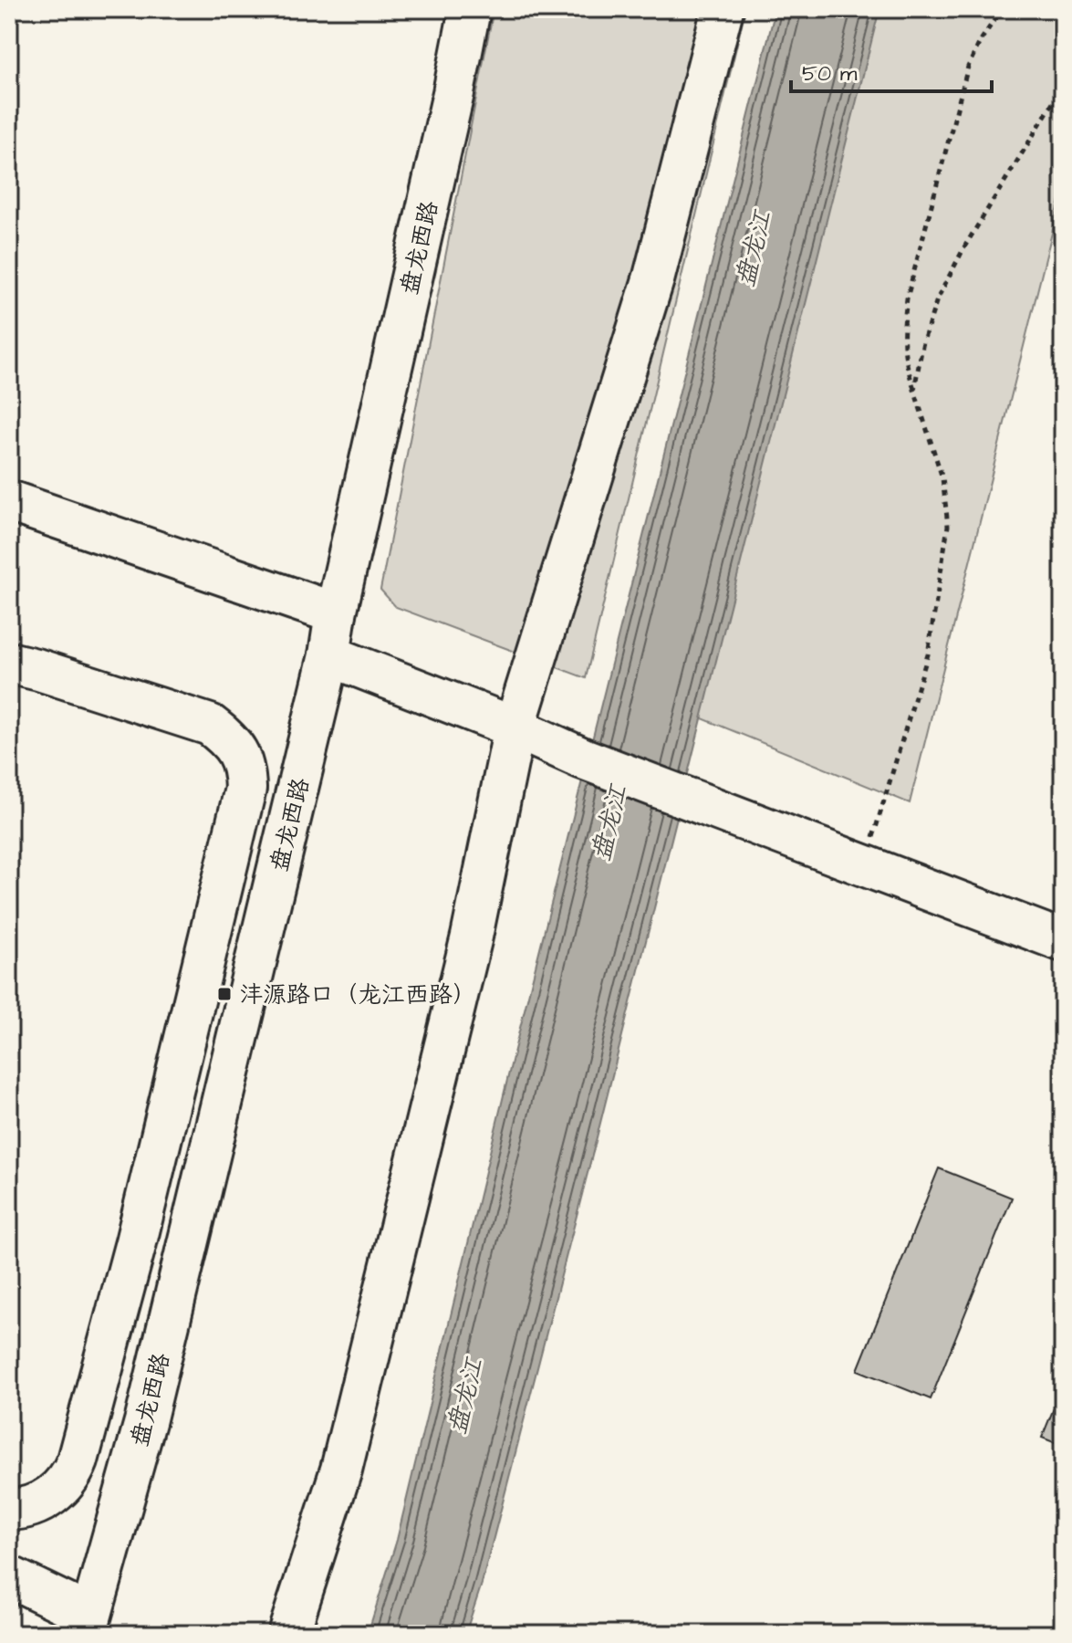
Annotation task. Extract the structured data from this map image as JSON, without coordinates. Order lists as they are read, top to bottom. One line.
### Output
{"streets":{"street":["盘龙西路"]},"water":["盘龙江"],"places":{"transit":["沣源路口（龙江西路）"]},"scale_bar":"50 m"}
